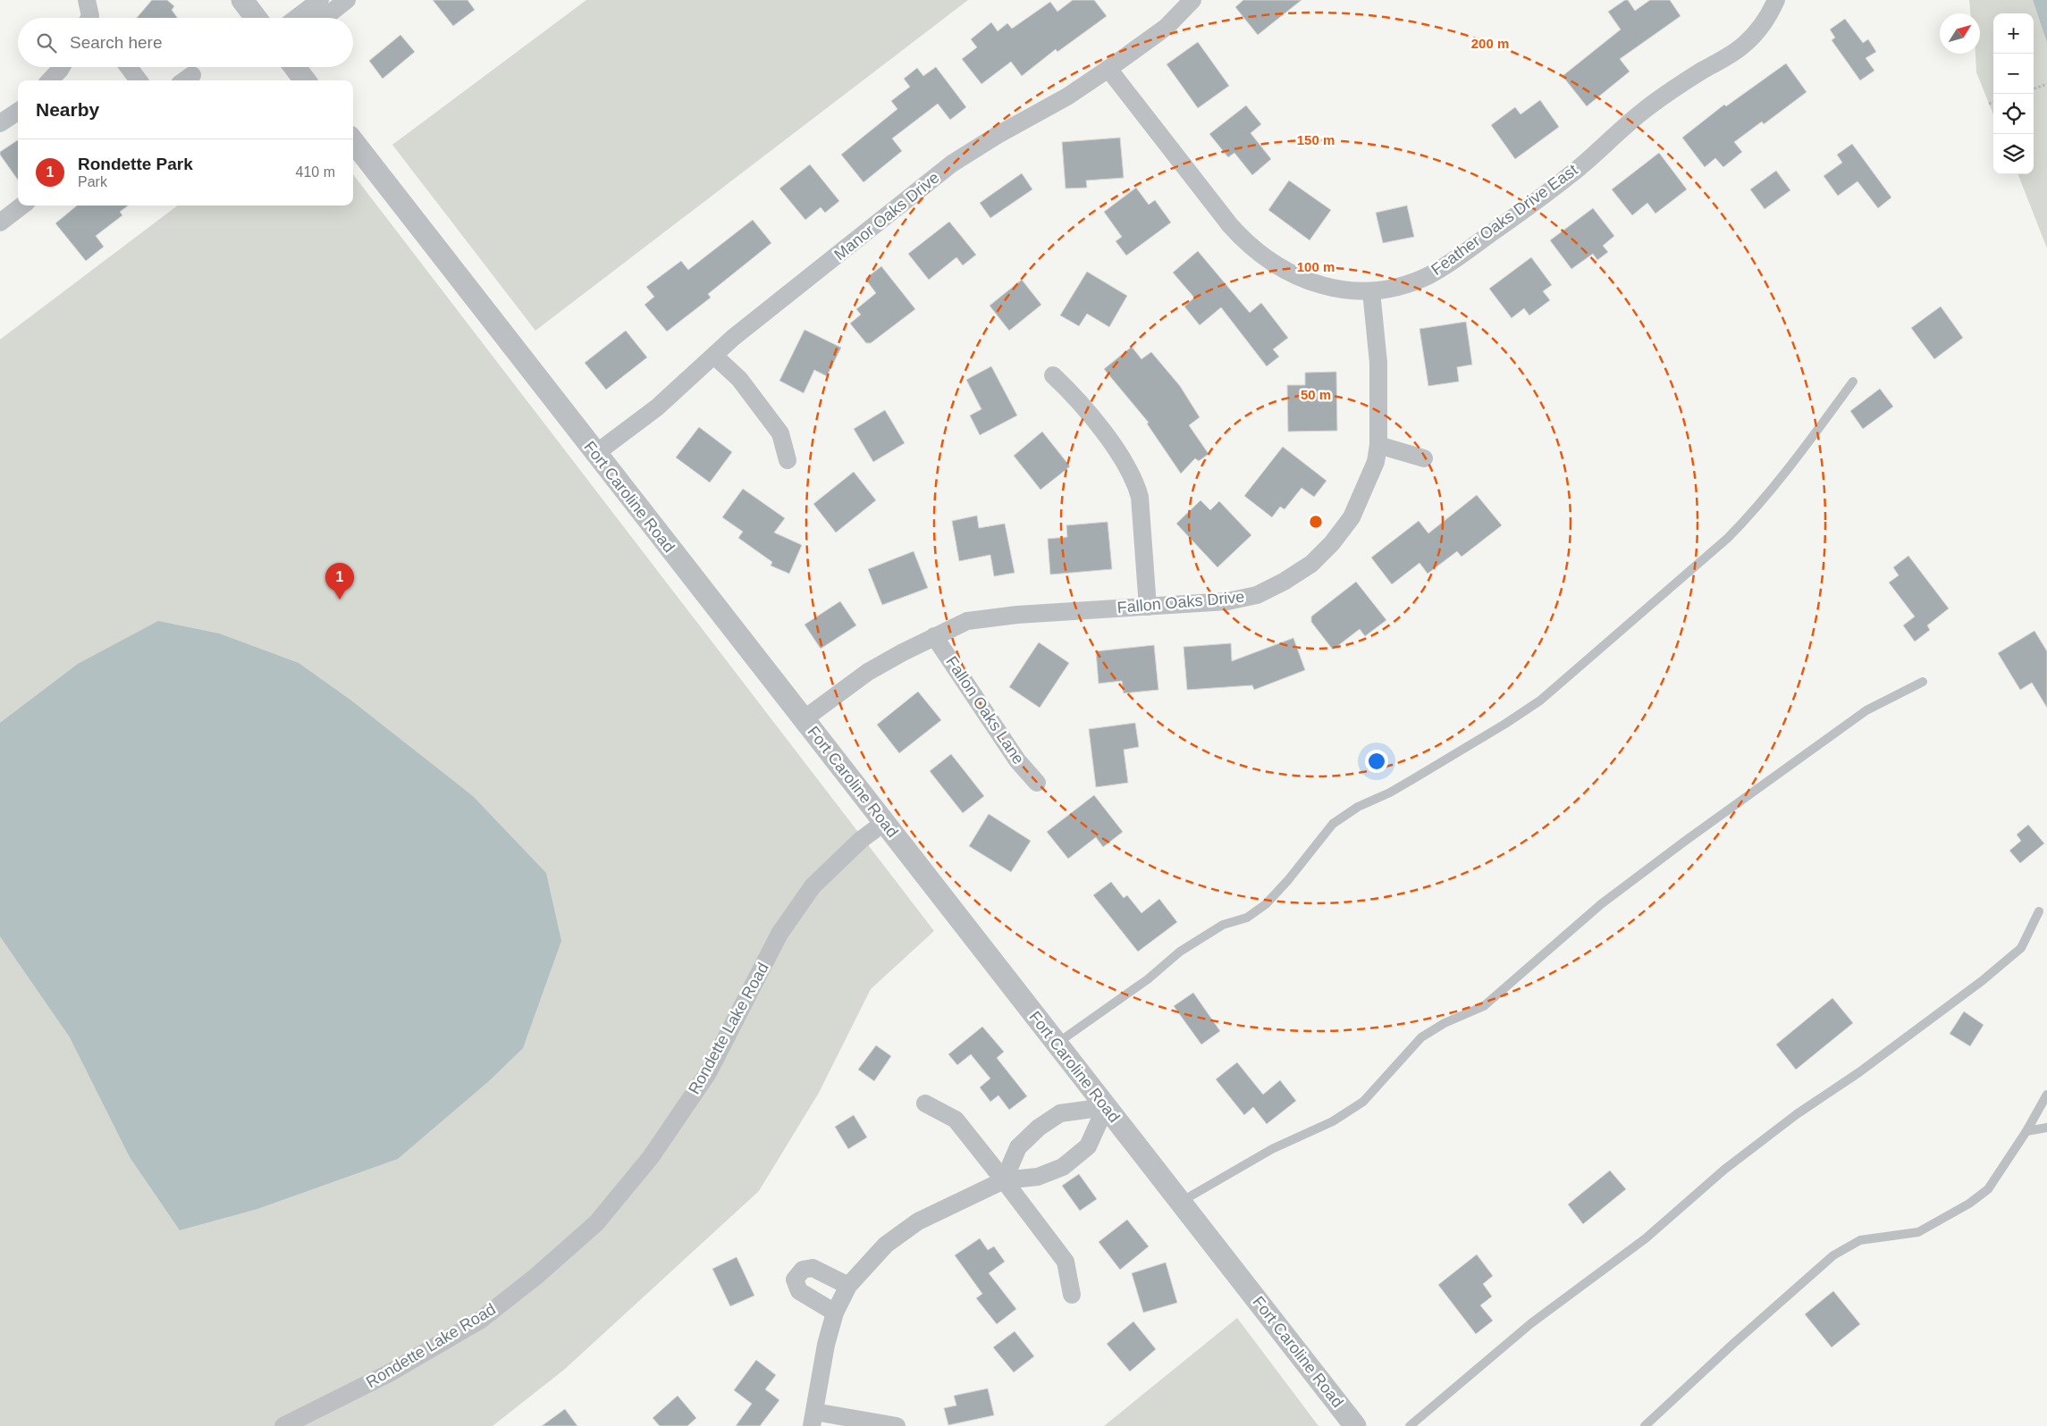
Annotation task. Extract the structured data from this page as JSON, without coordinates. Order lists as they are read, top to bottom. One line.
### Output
{"streets":{"street":["Manor Oaks Drive","Feather Oaks Drive East","Fort Caroline Road","Fallon Oaks Drive","Fallon Oaks Lane","Rondette Lake Road"]},"crossings":[["Manor Oaks Drive","Feather Oaks Drive East"],["Manor Oaks Drive","Fort Caroline Road"],["Feather Oaks Drive East","Fallon Oaks Drive"],["Fort Caroline Road","Fallon Oaks Drive"],["Fort Caroline Road","Rondette Lake Road"],["Fallon Oaks Drive","Fallon Oaks Lane"]],"north":"top right","page":{"map_buttons":["+","−"],"search":"Search here","heading":"Nearby","list":[{"mark":"1","name":"Rondette Park","note":"Park","value":"410 m"}],"pins":"1"},"rings":["200 m","150 m","100 m","50 m"]}
